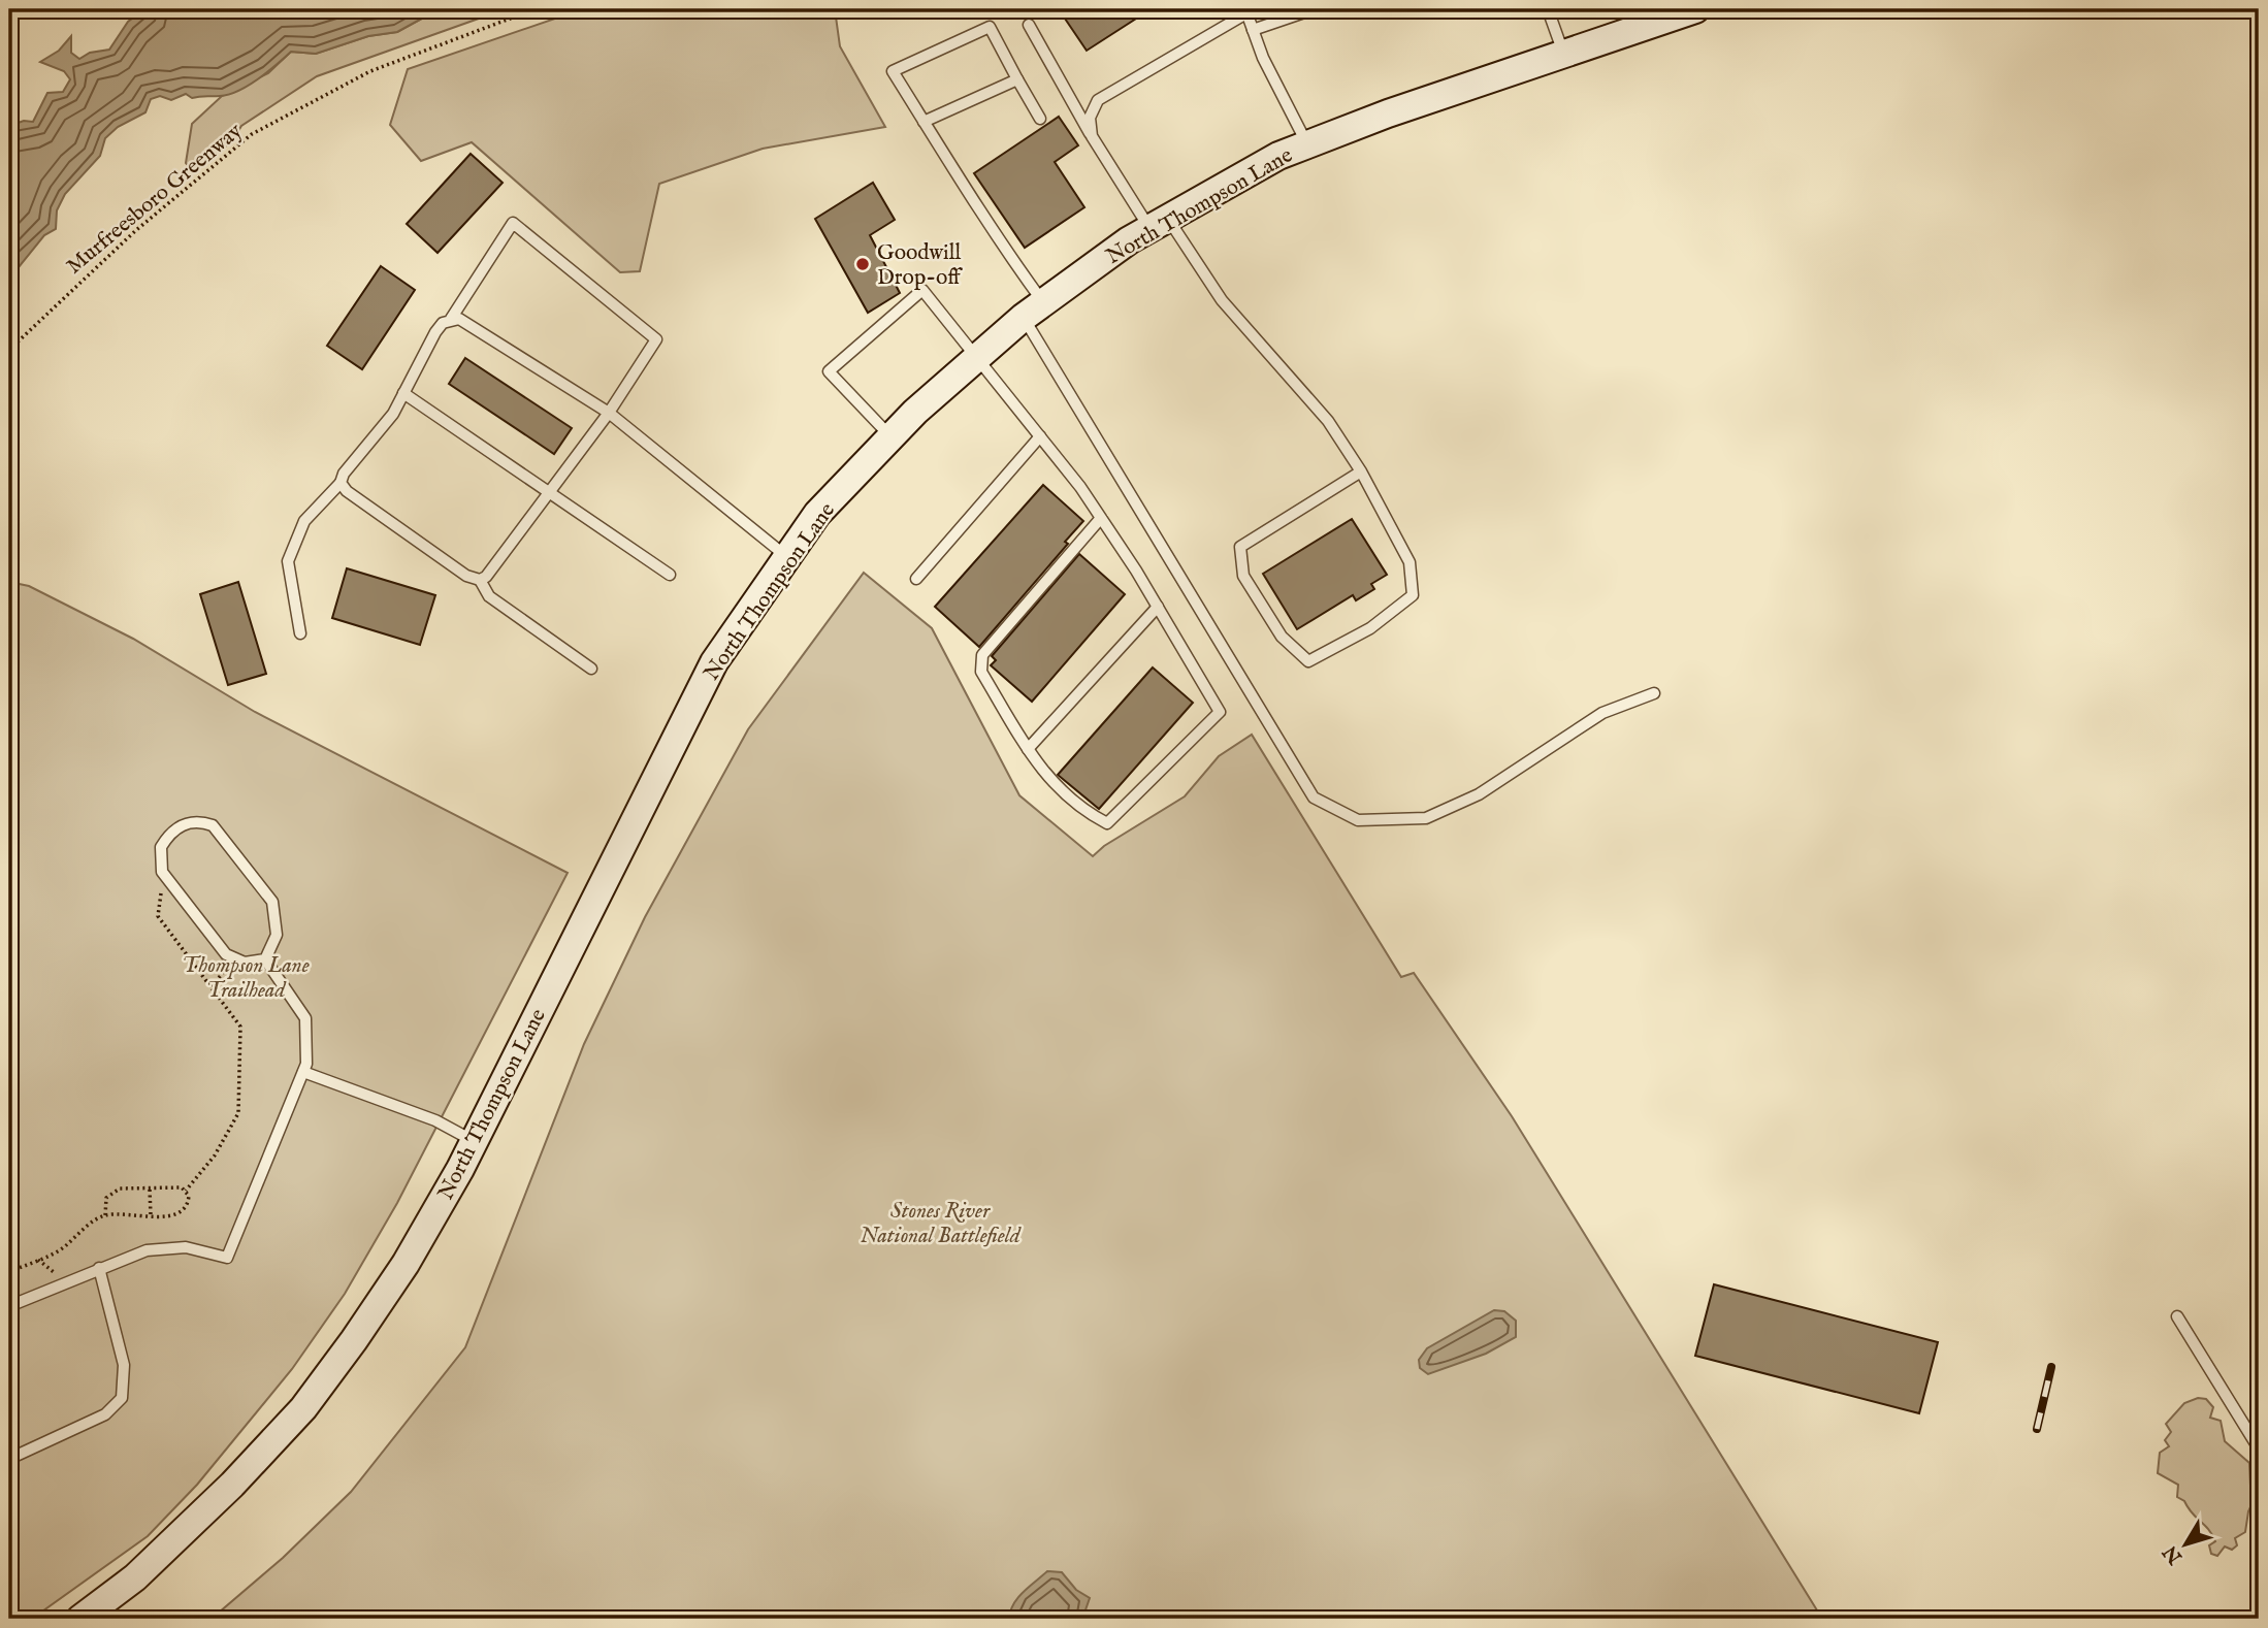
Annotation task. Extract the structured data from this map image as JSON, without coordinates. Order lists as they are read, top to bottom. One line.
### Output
{"streets":{"main road":["North Thompson Lane"],"path":["Murfreesboro Greenway"]},"parks":["Thompson Lane Trailhead","Stones River National Battlefield"],"places":["Goodwill Drop-off"],"north":"bottom left"}
